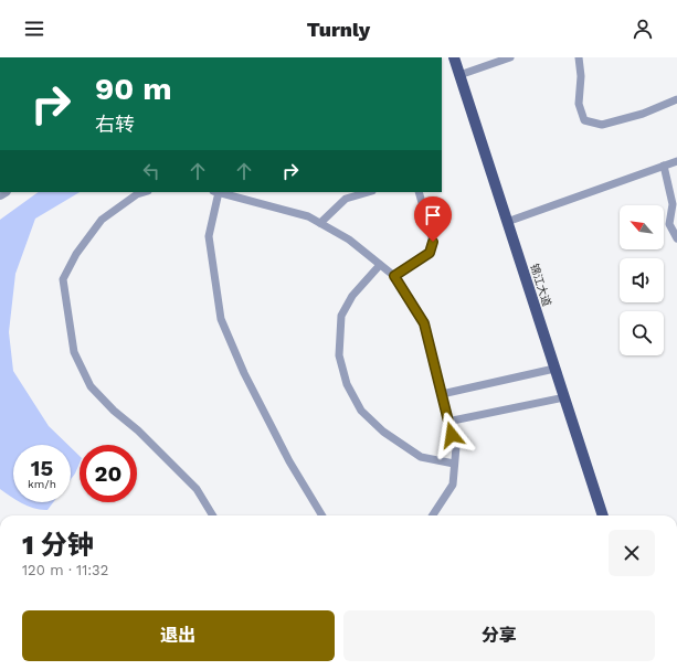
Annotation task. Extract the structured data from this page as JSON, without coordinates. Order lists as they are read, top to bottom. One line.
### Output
{"streets":{"main road":["锦江大道"]},"north":"top left","page":{"header":"Turnly","turn":["90 m","右转"],"speed":"15 km/h","limit":"20","heading":["1 分钟","120 m · 11:32"],"buttons":["退出","分享"]}}
